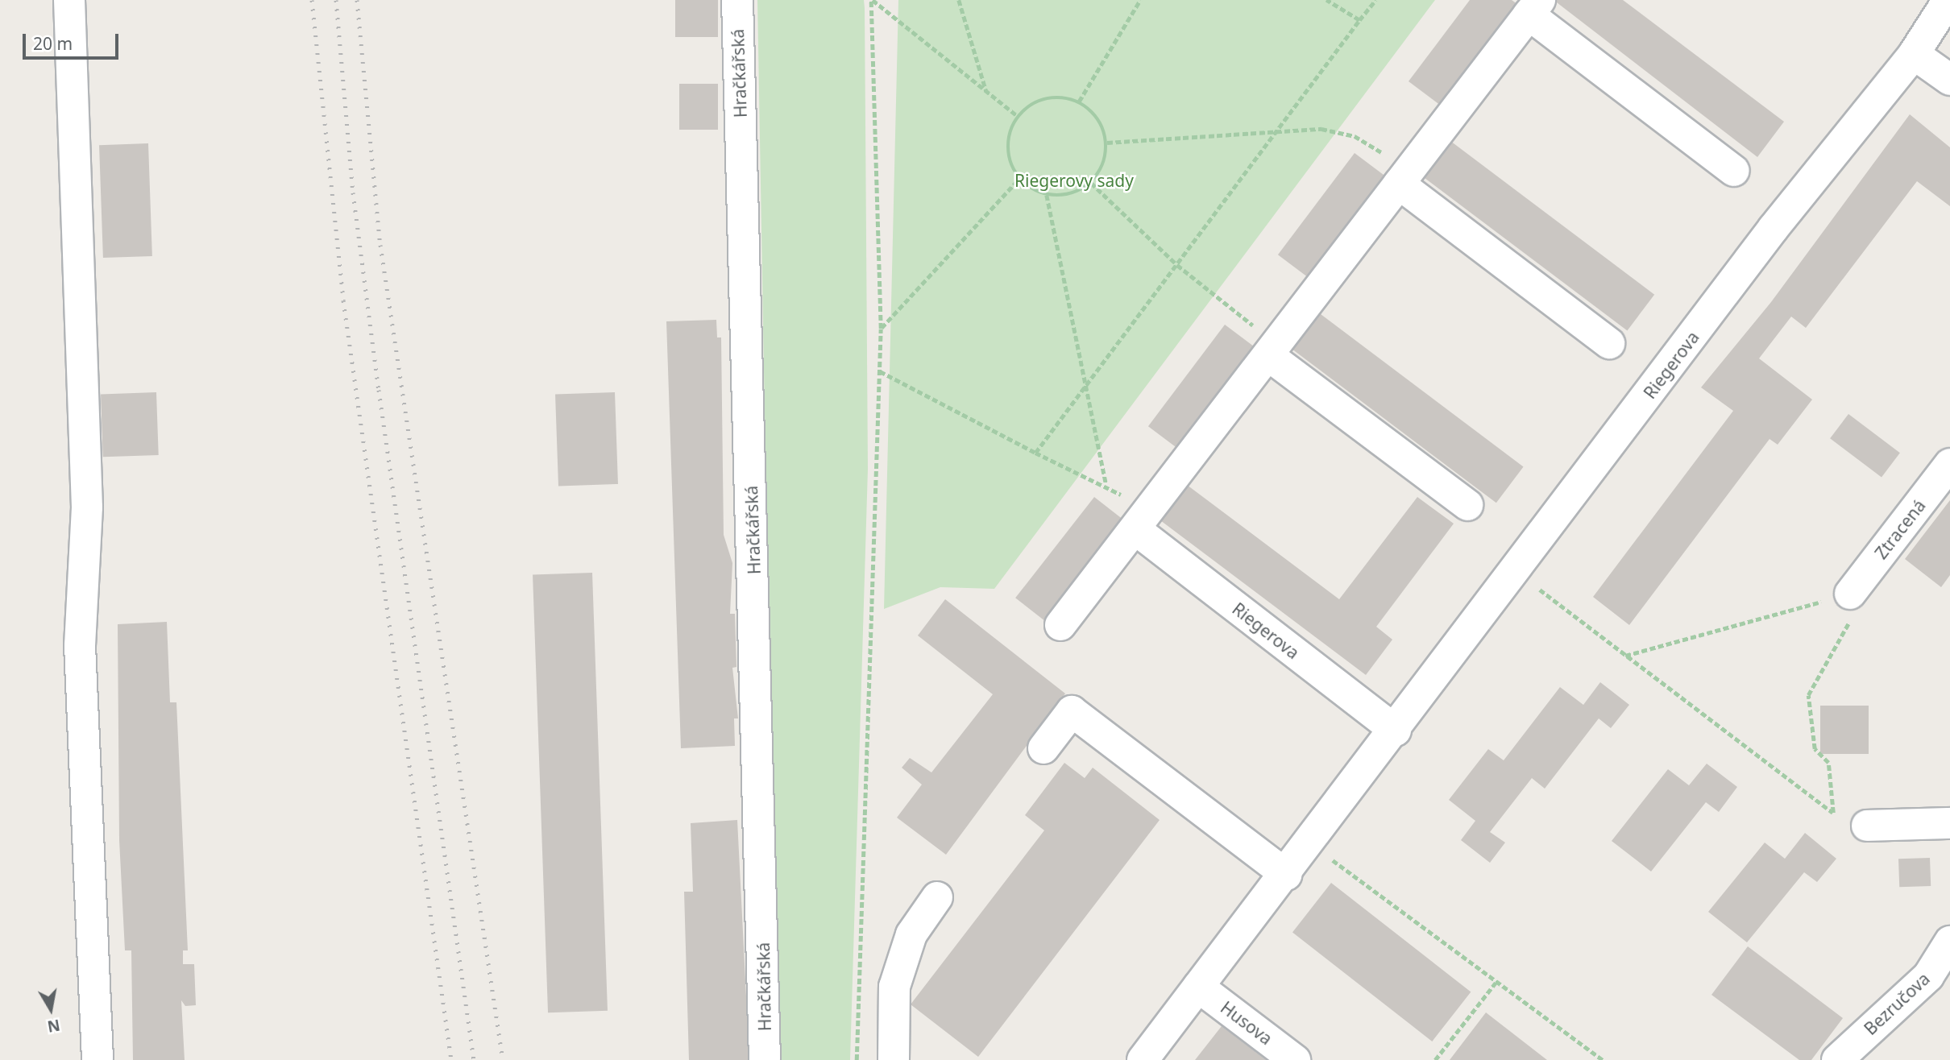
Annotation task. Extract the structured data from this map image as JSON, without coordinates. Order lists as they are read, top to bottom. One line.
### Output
{"streets":{"street":["Hračkářská","Riegerova","Ztracená","Bezručova","Husova"]},"crossings":[["Riegerova","Husova"]],"parks":["Riegerovy sady"],"scale_bar":"20 m","north":"bottom"}
